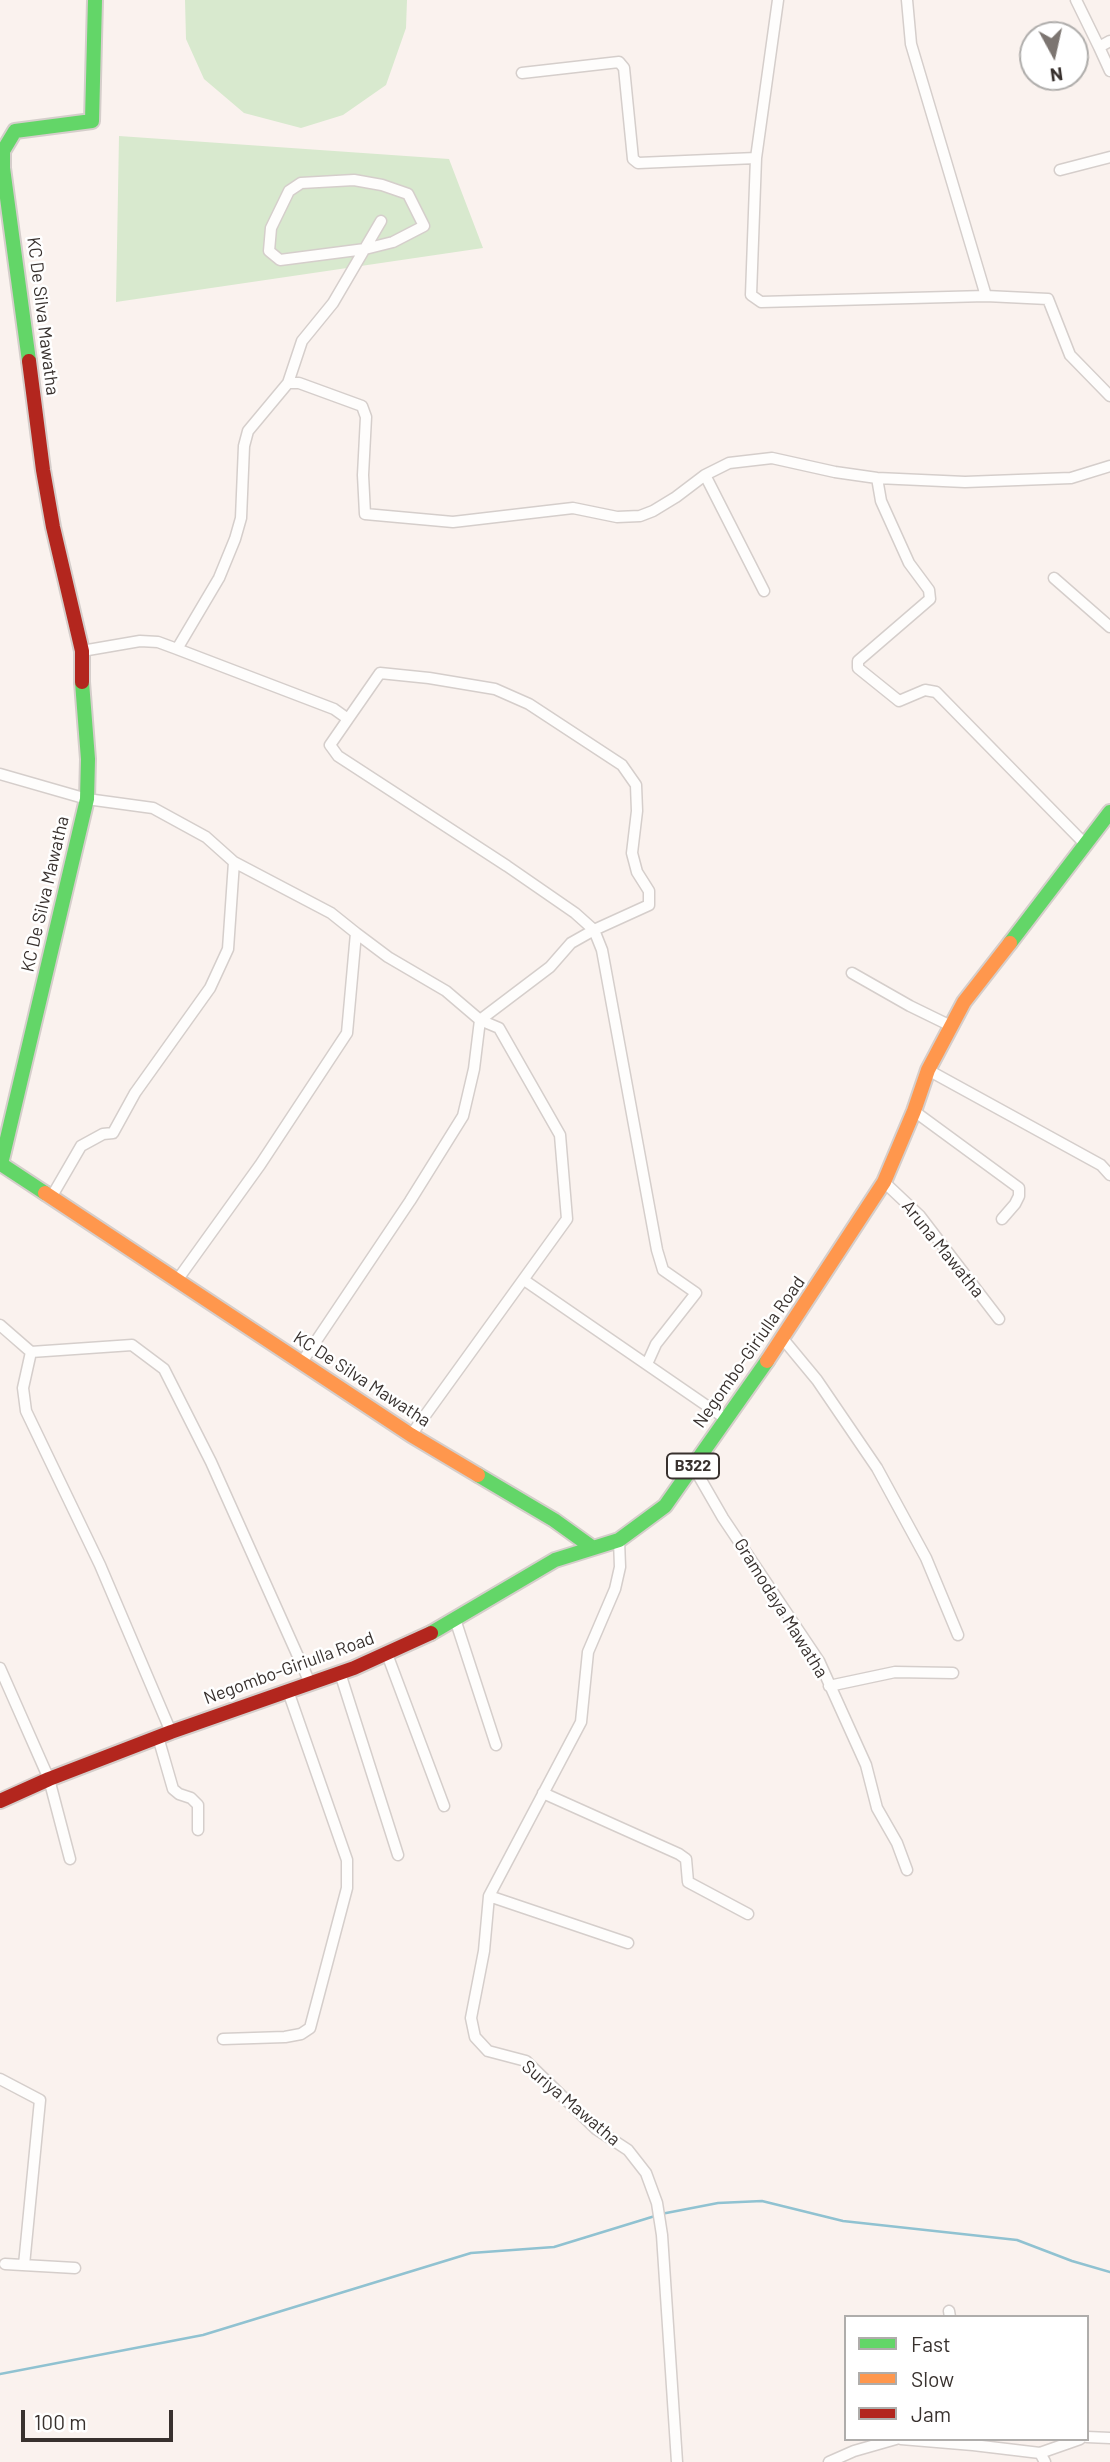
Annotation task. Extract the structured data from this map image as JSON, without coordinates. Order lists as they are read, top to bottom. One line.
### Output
{"streets":{"street":["KC De Silva Mawatha","Aruna Mawatha","Negombo-Giriulla Road","B322","Gramodaya Mawatha","Suriya Mawatha"]},"crossings":[["KC De Silva Mawatha","Negombo-Giriulla Road"],["Aruna Mawatha","Negombo-Giriulla Road"],["Negombo-Giriulla Road","Gramodaya Mawatha"],["Negombo-Giriulla Road","Suriya Mawatha"]],"legend":["Fast","Slow","Jam"],"scale_bar":"100 m","north":"bottom"}
